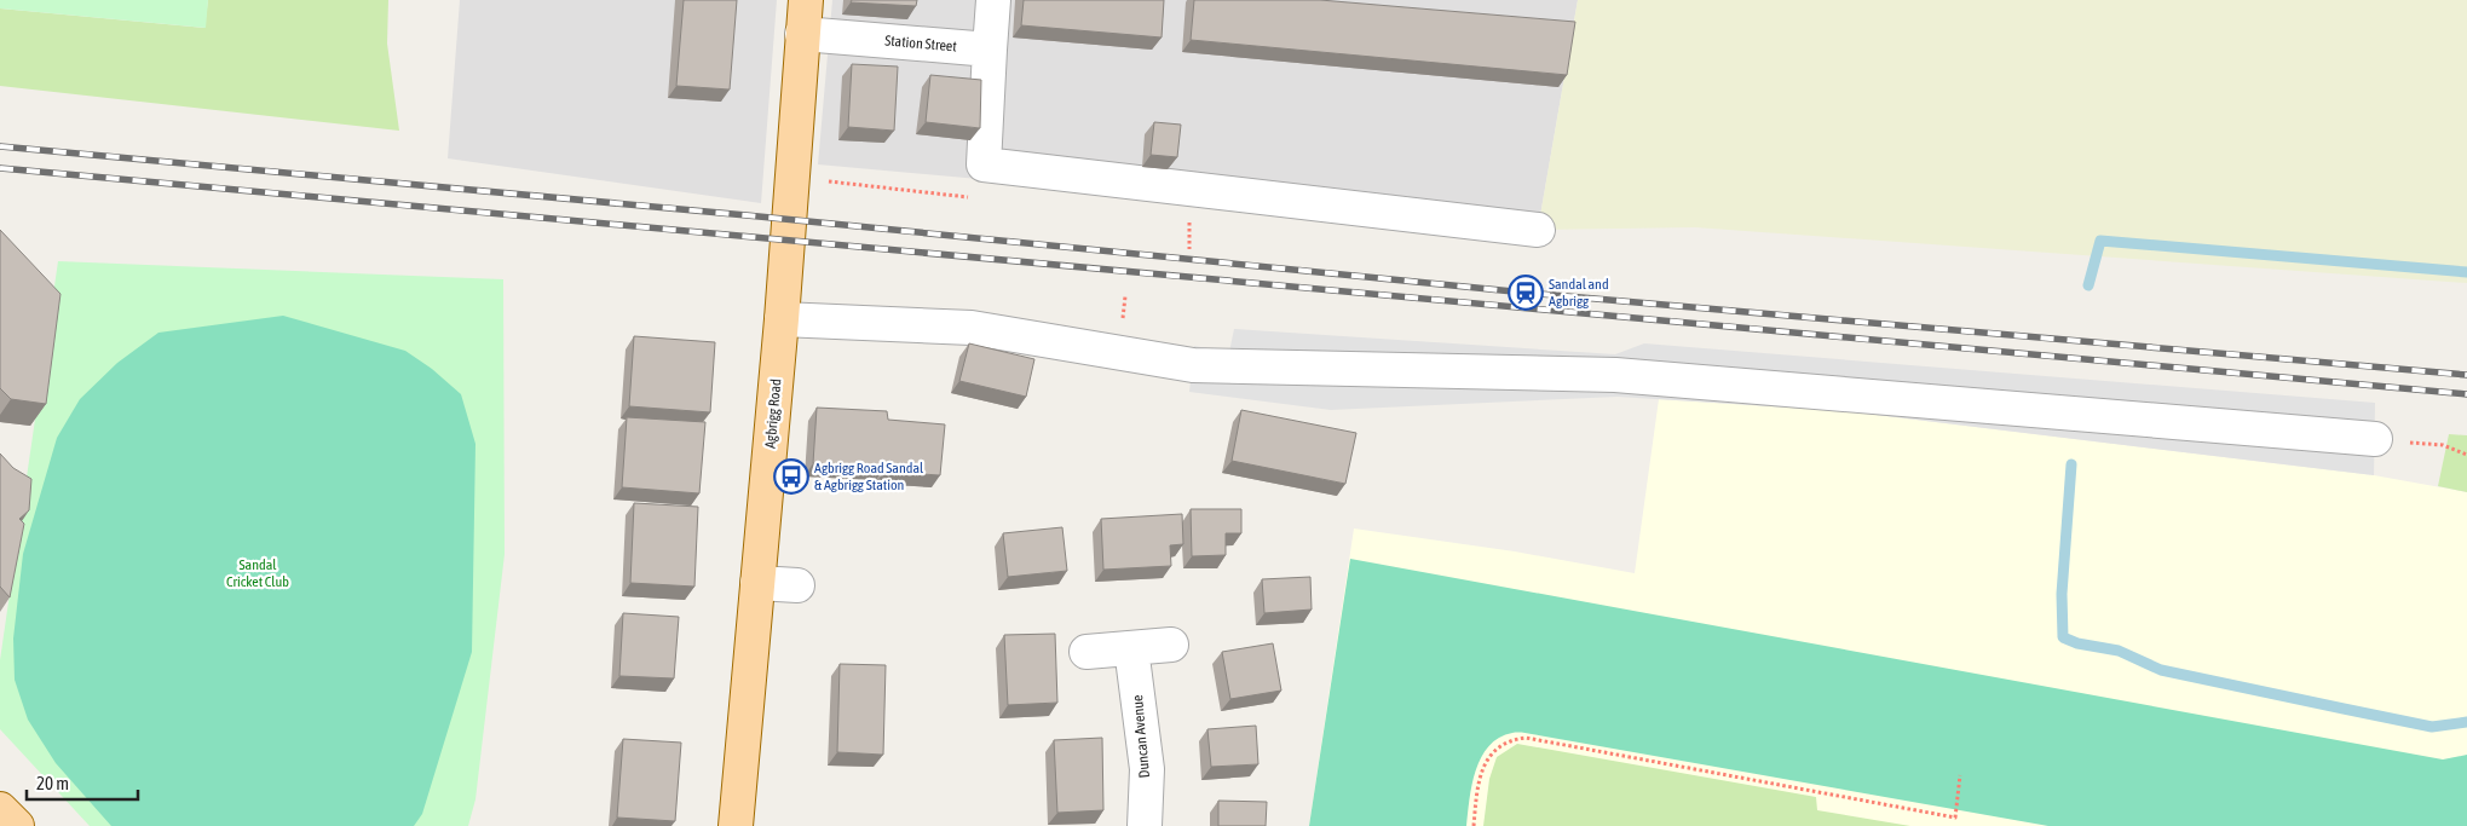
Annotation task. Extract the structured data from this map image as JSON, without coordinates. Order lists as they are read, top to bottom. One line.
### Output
{"streets":{"main road":["Agbrigg Road"],"street":["Station Street","Duncan Avenue"]},"crossings":[["Station Street","Agbrigg Road"]],"parks":["Sandal Cricket Club"],"places":{"station":["Sandal and Agbrigg"],"bus stop":["Agbrigg Road Sandal & Agbrigg Station"]},"scale_bar":"20 m"}
